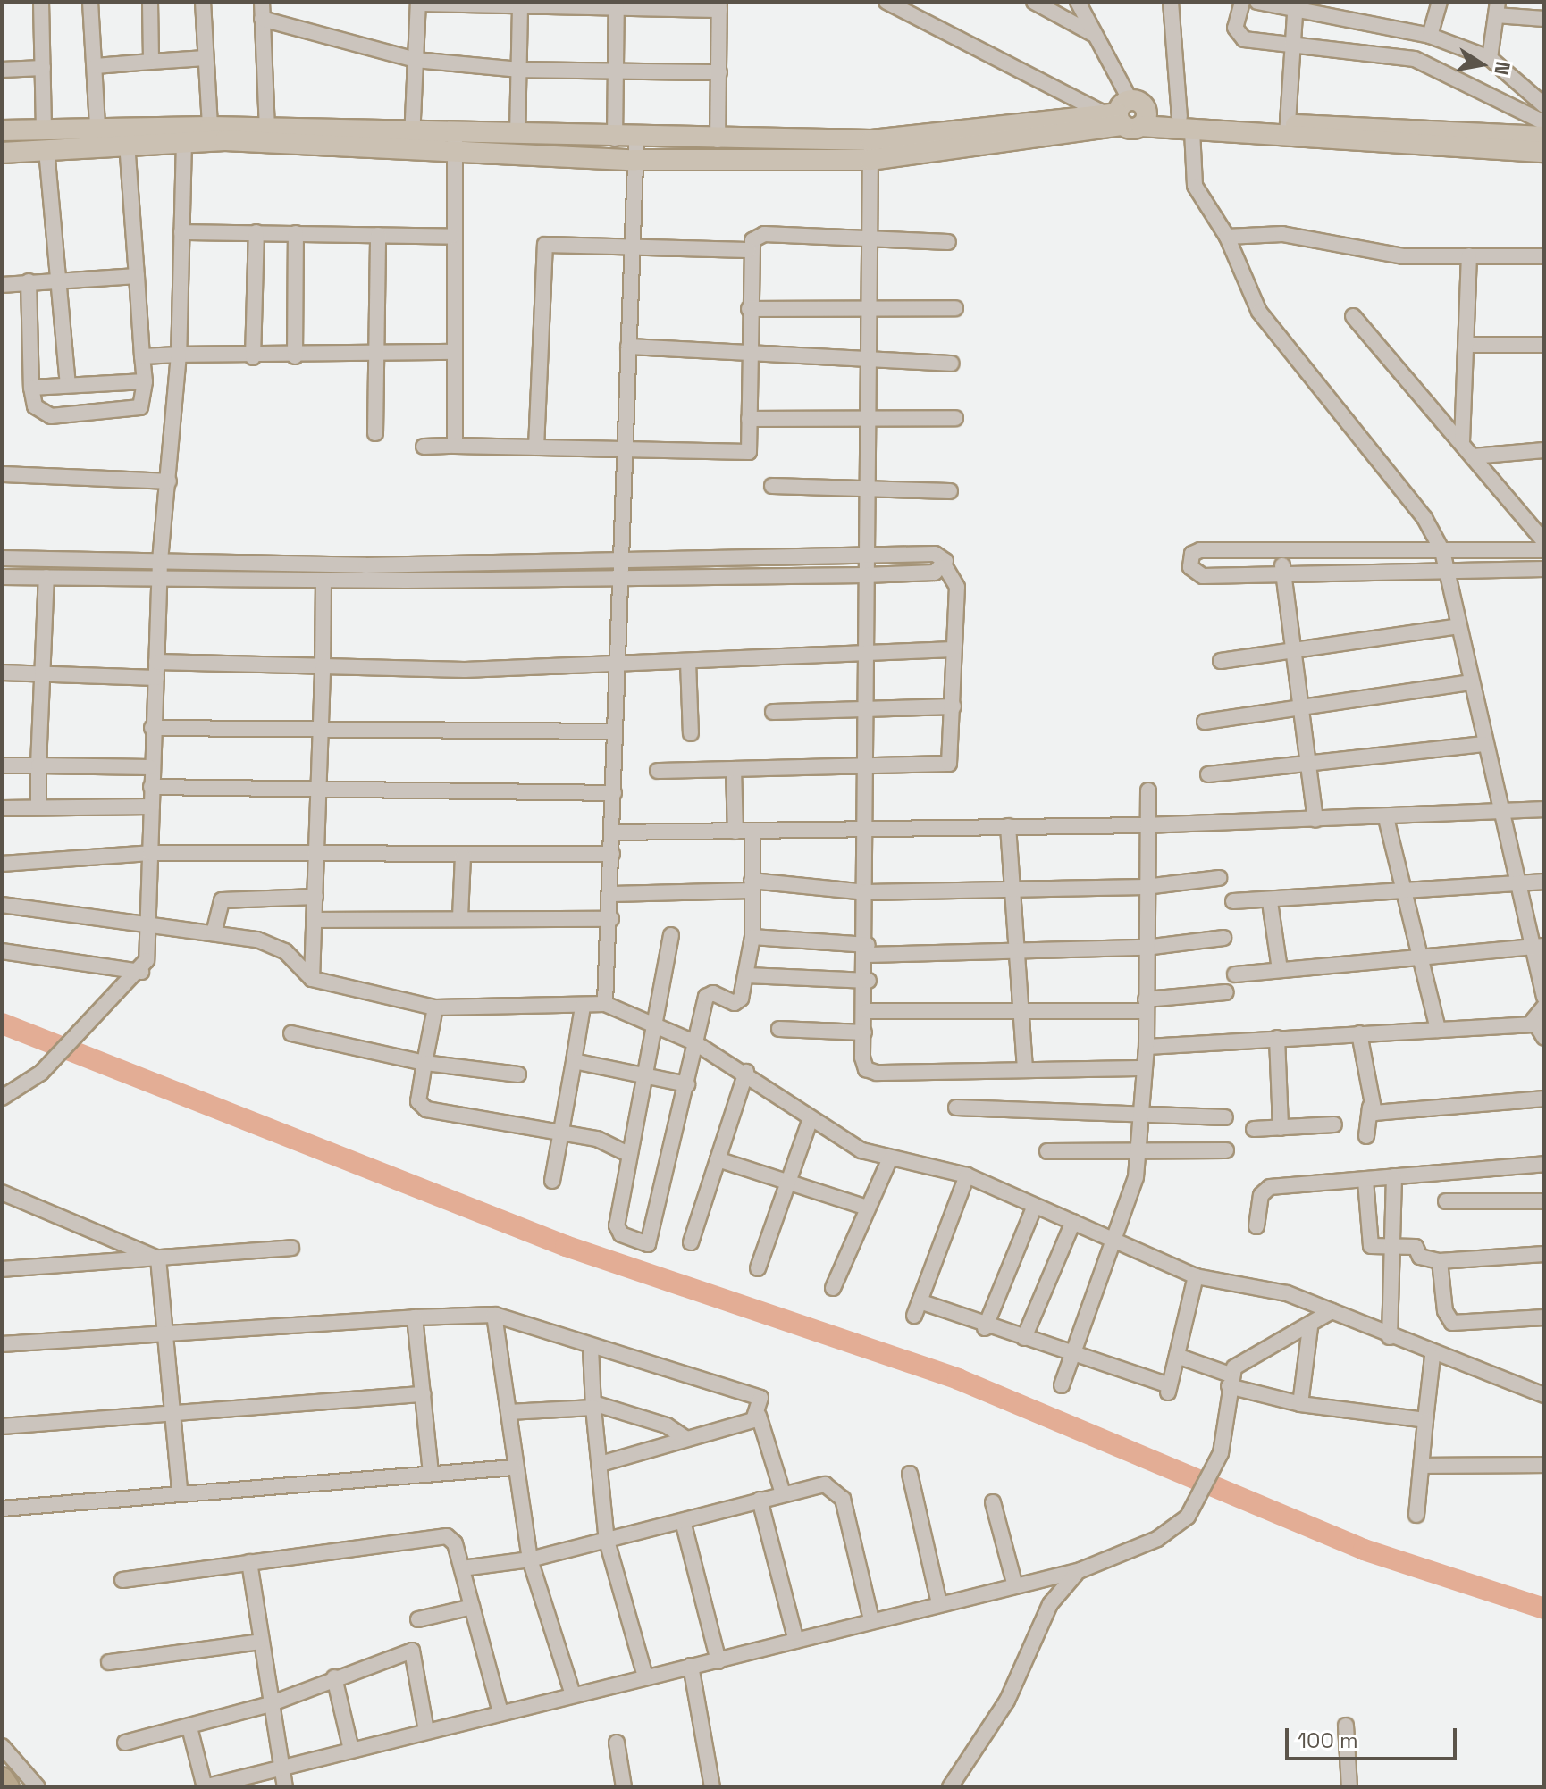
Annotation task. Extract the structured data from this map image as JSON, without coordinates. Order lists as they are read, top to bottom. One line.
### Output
{"scale_bar":"100 m","north":"right"}
